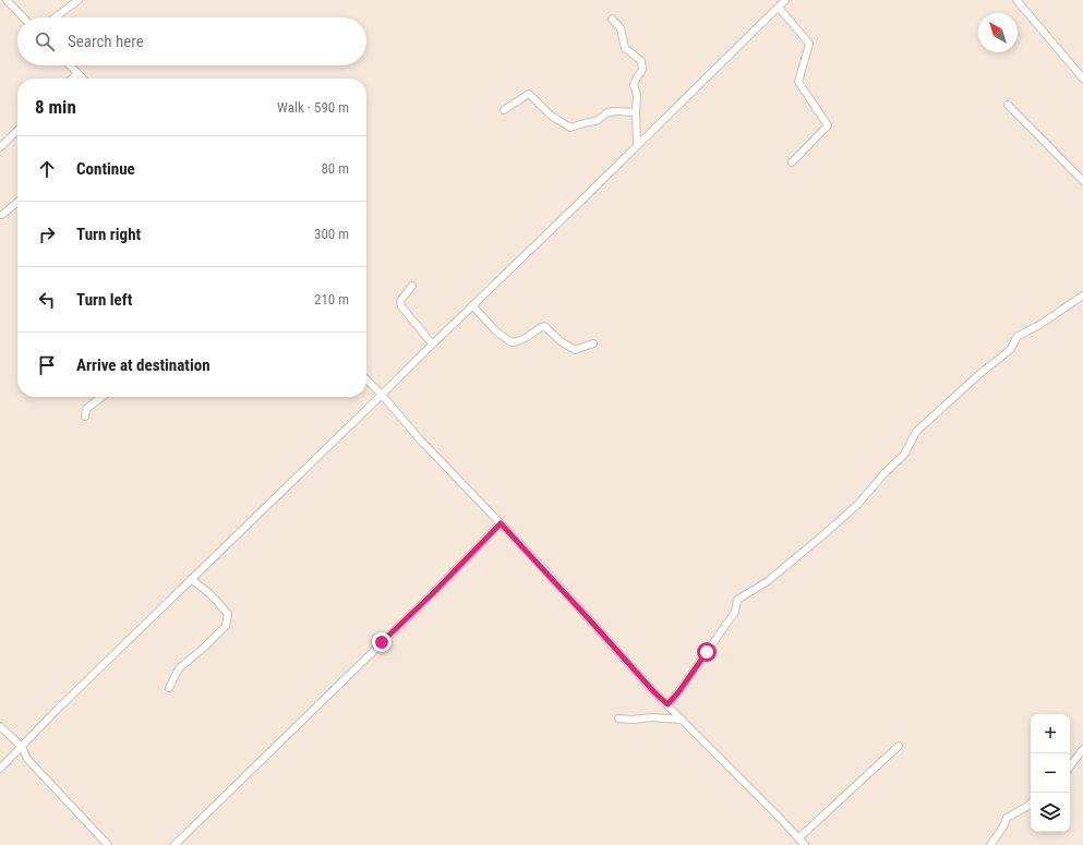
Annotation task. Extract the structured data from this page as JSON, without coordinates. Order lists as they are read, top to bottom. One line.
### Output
{"north":"top left","page":{"search":"Search here","heading":["8 min","Walk · 590 m"],"list":[["Continue","80 m"],["Turn right","300 m"],["Turn left","210 m"],"Arrive at destination"],"map_buttons":["+","−"]}}
